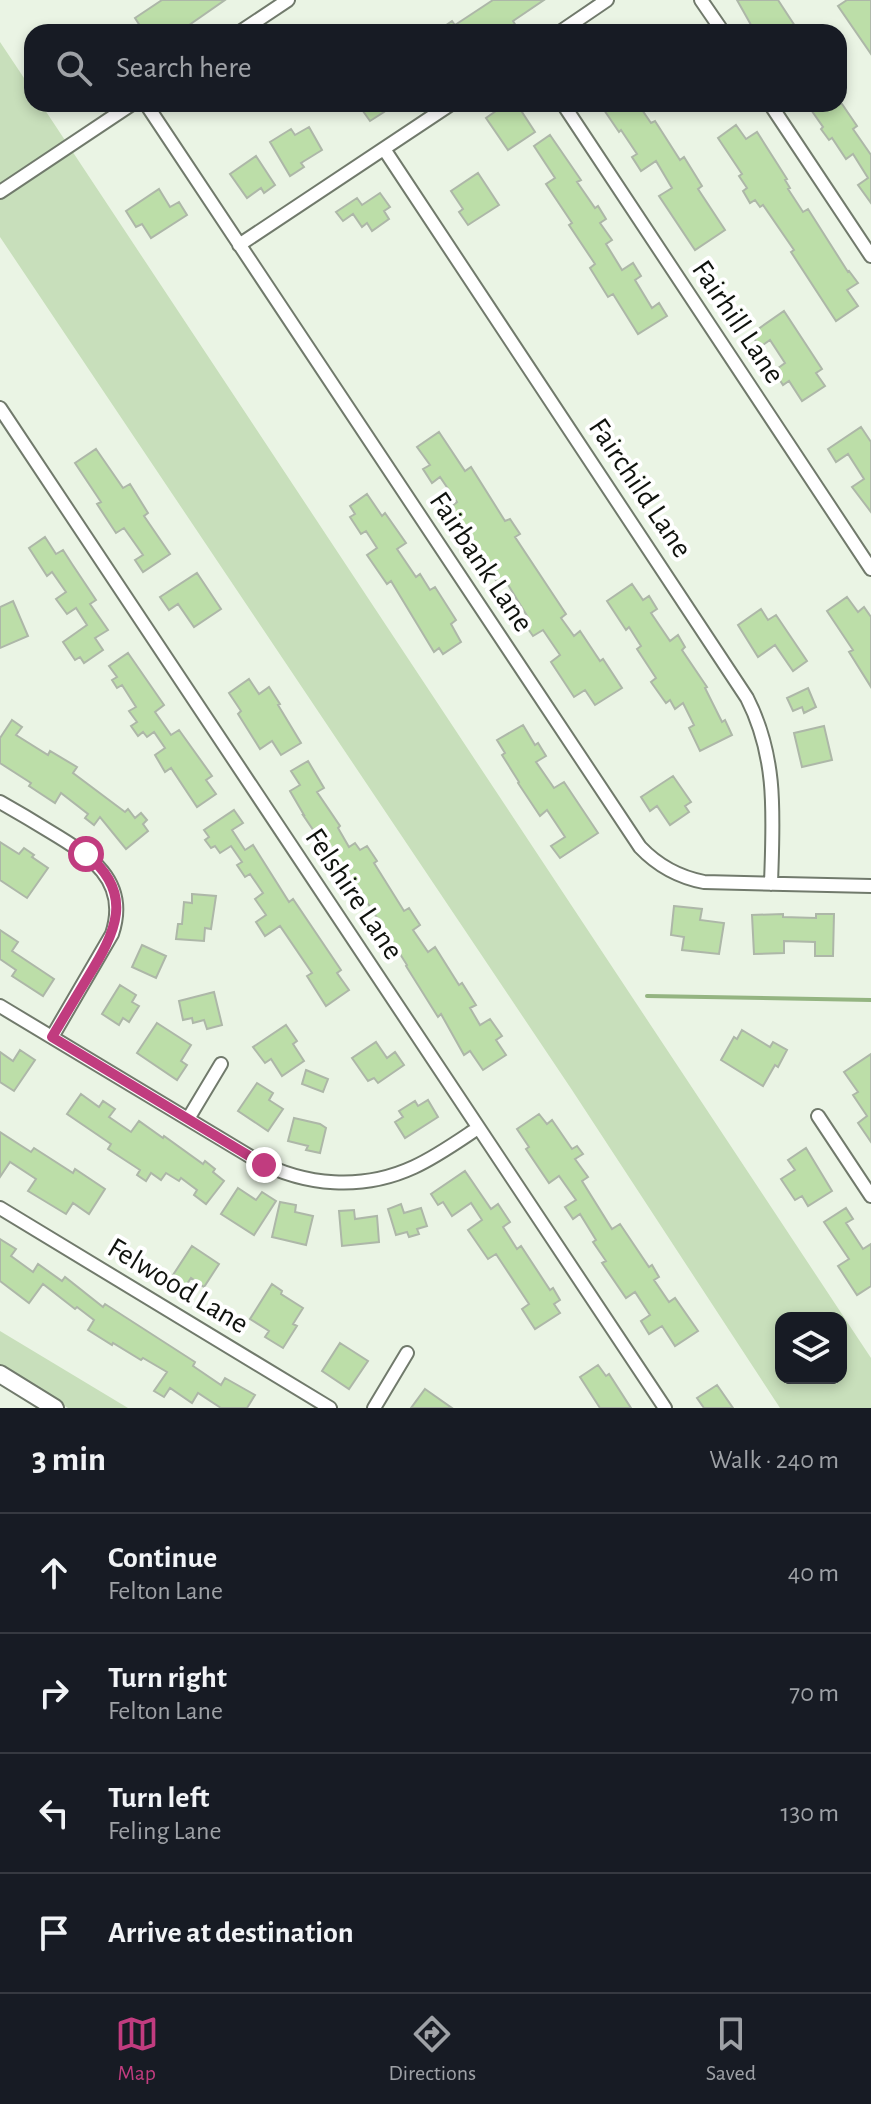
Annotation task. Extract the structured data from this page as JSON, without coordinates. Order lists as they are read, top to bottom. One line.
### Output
{"streets":{"street":["Fairhill Lane","Fairchild Lane","Fairbank Lane","Felshire Lane","Felwood Lane"]},"crossings":[["Fairchild Lane","Fairbank Lane"]],"page":{"search":"Search here","heading":["3 min","Walk · 240 m"],"list":[["Continue","Felton Lane","40 m"],["Turn right","Felton Lane","70 m"],["Turn left","Feling Lane","130 m"],"Arrive at destination"],"nav":["Map","Directions","Saved"]}}
